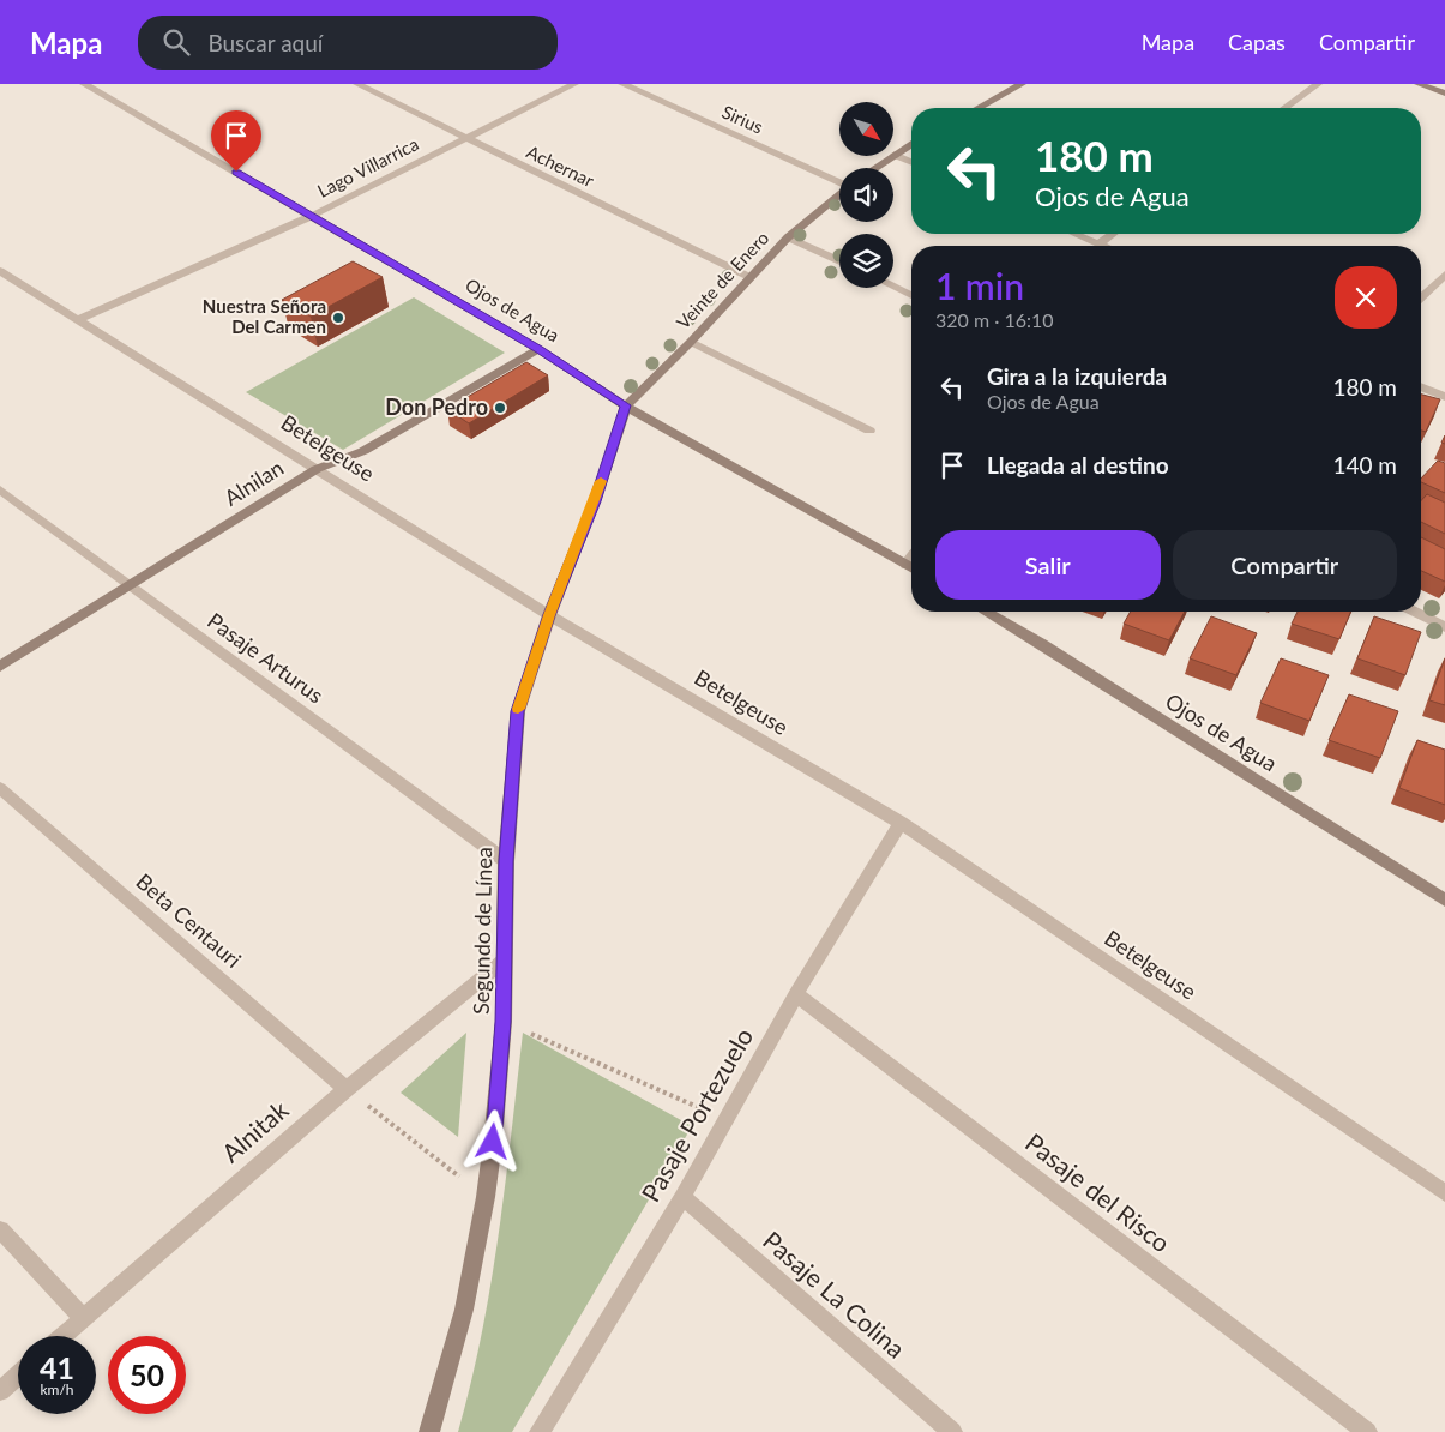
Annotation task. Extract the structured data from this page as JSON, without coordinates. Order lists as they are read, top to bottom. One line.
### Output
{"streets":{"main road":["Veinte de Enero","Ojos de Agua","Alnilan","Segundo de Línea"],"street":["Sirius","Achernar","Lago Villarrica","Betelgeuse","Pasaje Arturus","Beta Centauri","Pasaje Portezuelo","Alnitak","Pasaje del Risco","Pasaje La Colina"]},"crossings":[["Achernar","Lago Villarrica"],["Achernar","Veinte de Enero"],["Lago Villarrica","Ojos de Agua"],["Lago Villarrica","Betelgeuse"],["Veinte de Enero","Ojos de Agua"],["Veinte de Enero","Segundo de Línea"],["Ojos de Agua","Alnilan"],["Ojos de Agua","Segundo de Línea"],["Betelgeuse","Alnilan"],["Betelgeuse","Segundo de Línea"],["Betelgeuse","Pasaje Portezuelo"],["Alnilan","Pasaje Arturus"],["Pasaje Arturus","Segundo de Línea"],["Beta Centauri","Alnitak"],["Segundo de Línea","Alnitak"],["Pasaje Portezuelo","Pasaje del Risco"],["Pasaje Portezuelo","Pasaje La Colina"]],"places":["Nuestra Señora Del Carmen","Don Pedro"],"north":"bottom right","page":{"header":"Mapa","search":"Buscar aquí","nav":["Mapa","Capas","Compartir"],"turn":["180 m","Ojos de Agua"],"heading":["1 min","320 m · 16:10"],"list":[{"name":"Gira a la izquierda","note":"Ojos de Agua","value":"180 m"},{"name":"Llegada al destino","value":"140 m"}],"buttons":["Salir","Compartir"],"speed":"41 km/h","limit":"50"}}
